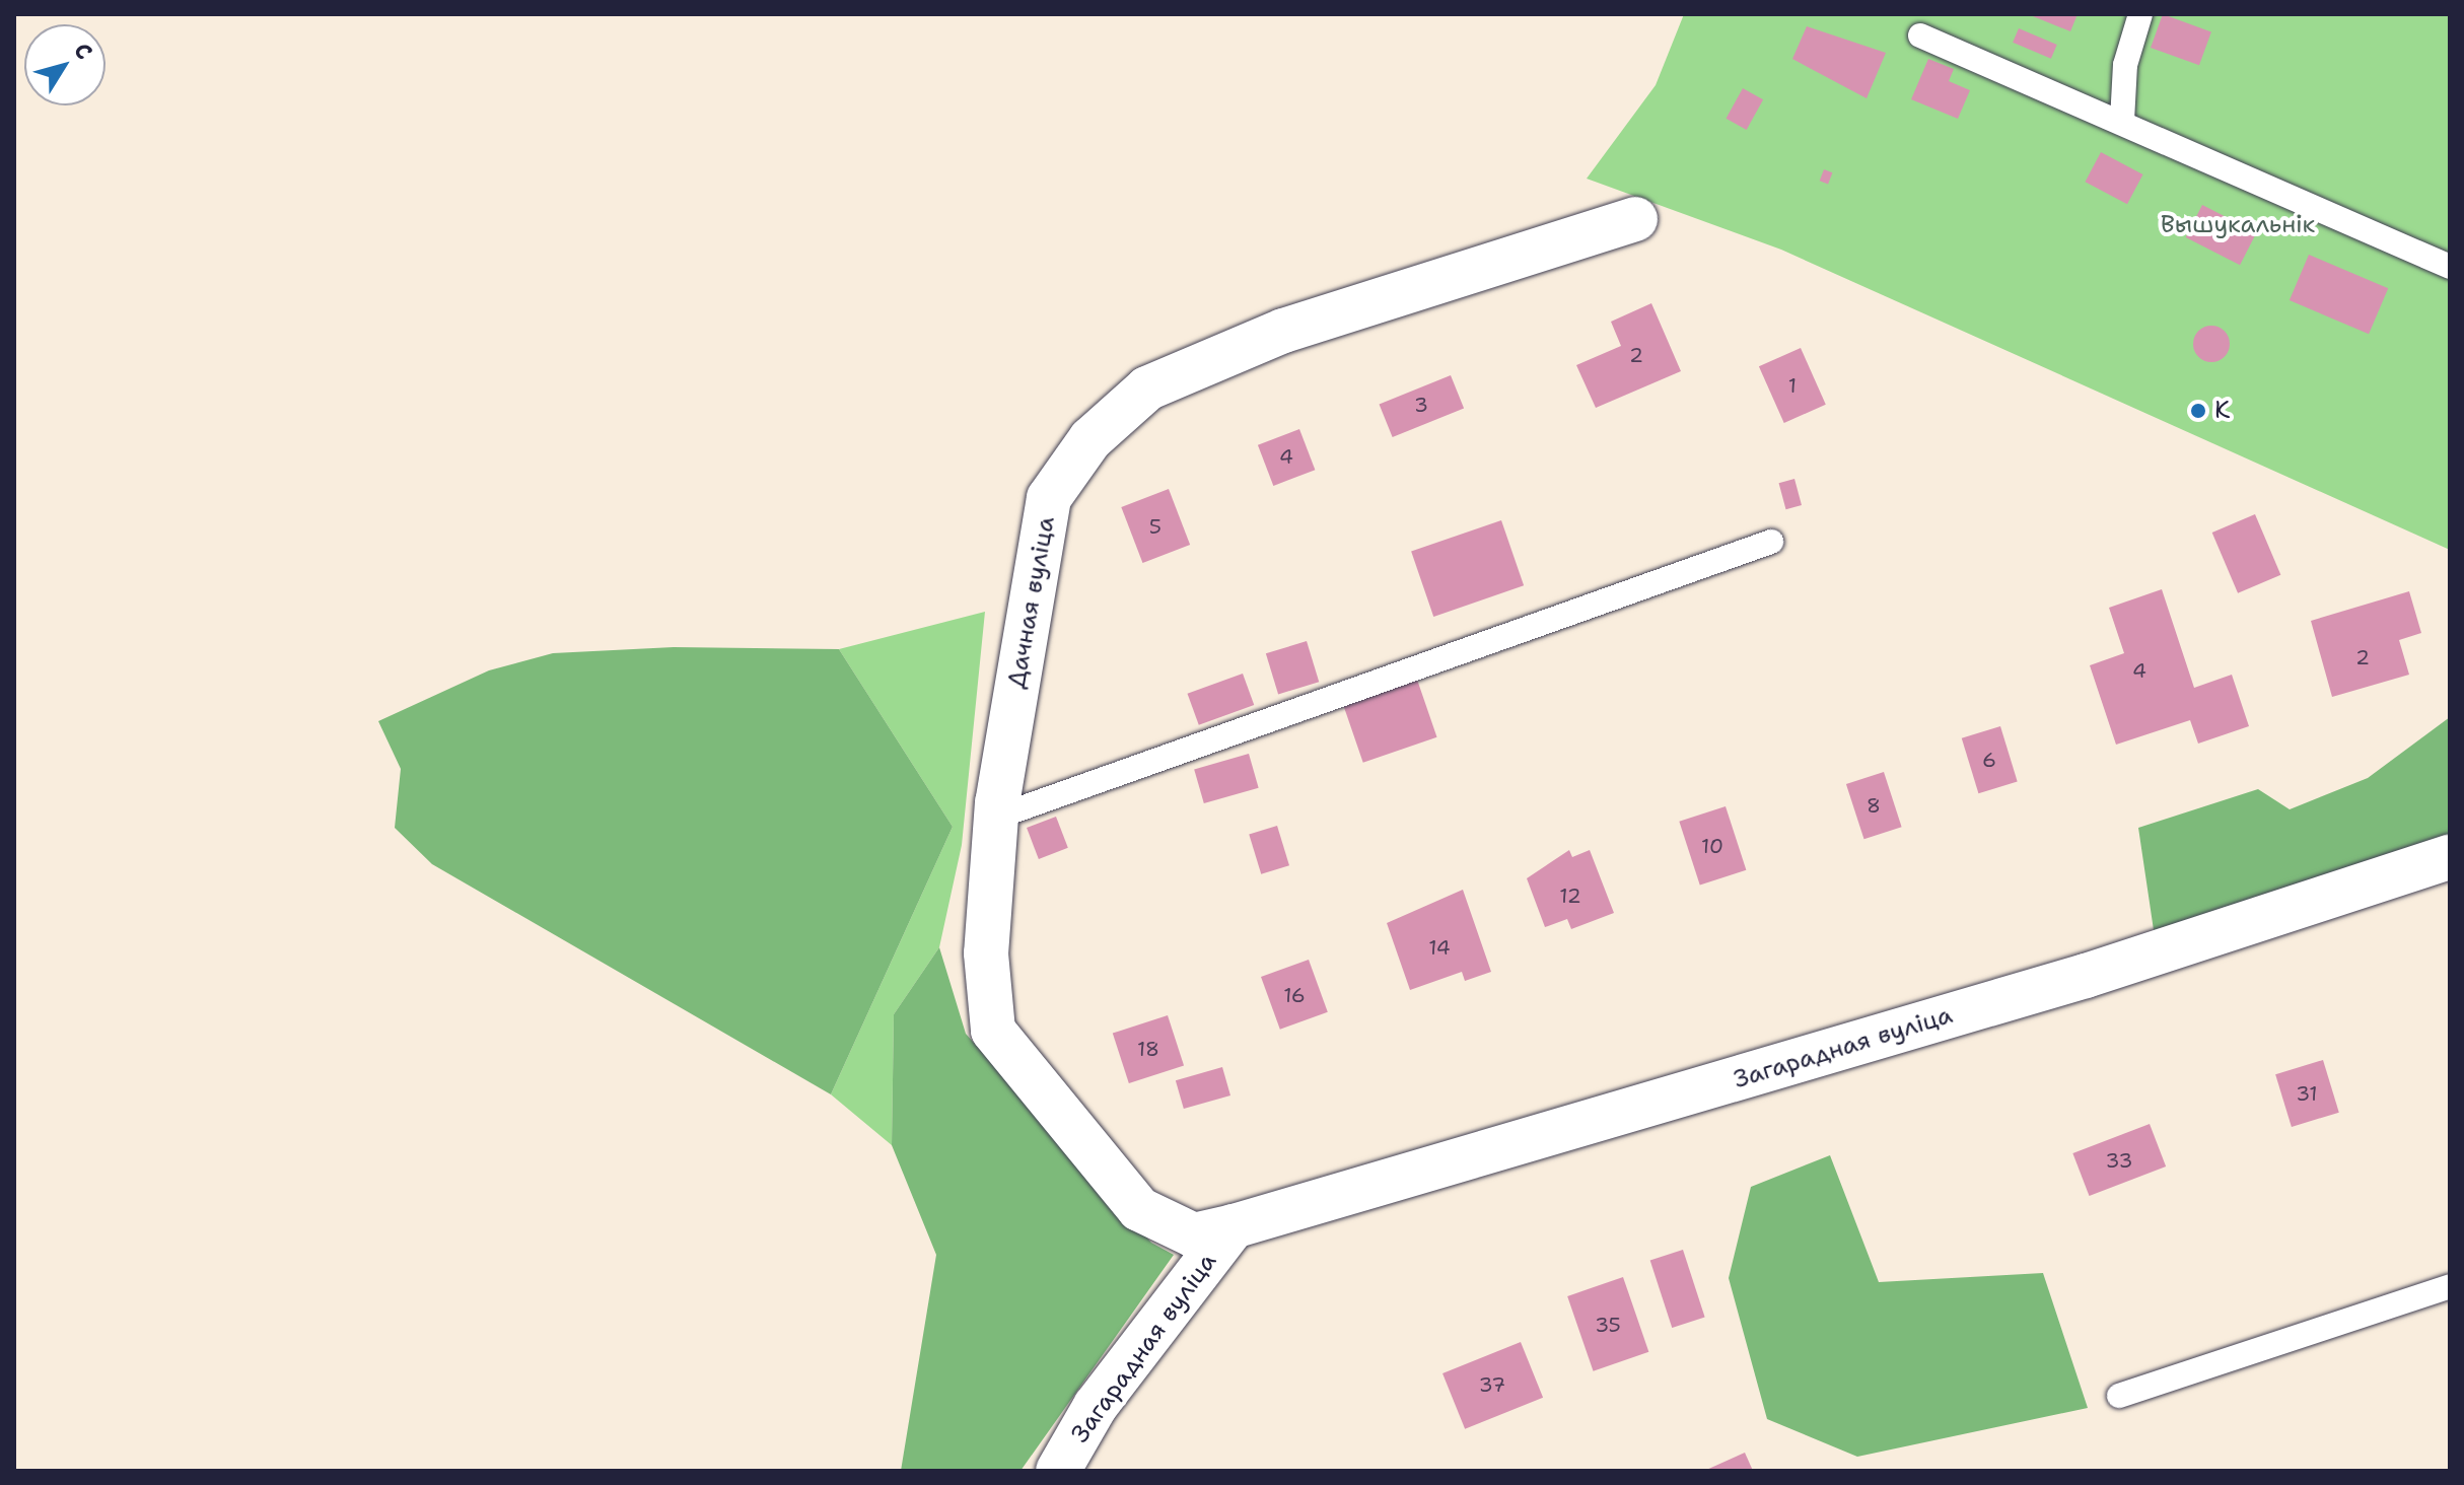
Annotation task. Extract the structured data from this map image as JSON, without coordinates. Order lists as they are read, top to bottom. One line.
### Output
{"streets":{"street":["Дачная вуліца","Загарадная вуліца"]},"crossings":[["Дачная вуліца","Загарадная вуліца"]],"parks":["Вышукальнік"],"places":["К"],"house_numbers":["2","1","3","4","5","2","4","6","8","10","12","14","16","18","31","33","35","37"],"north":"top right"}
